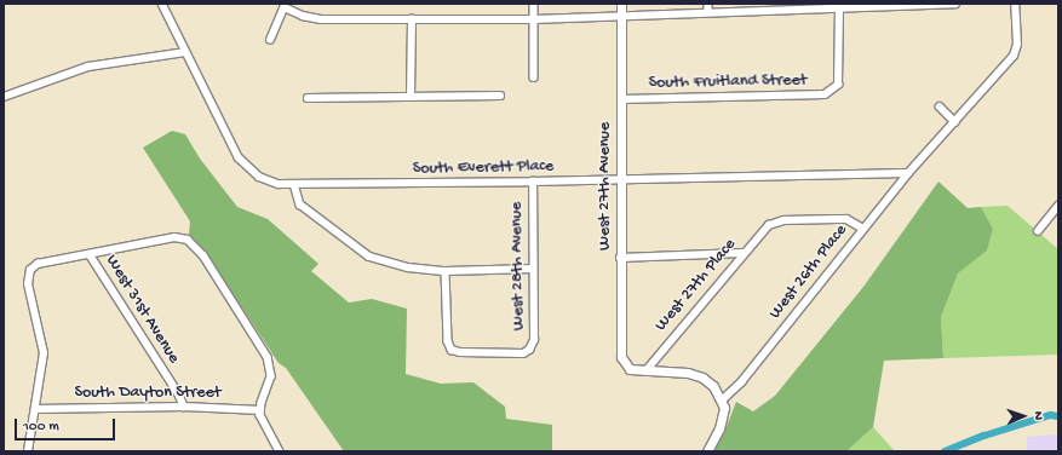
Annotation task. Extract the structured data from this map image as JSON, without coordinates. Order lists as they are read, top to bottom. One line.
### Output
{"streets":{"main road":["West 27th Avenue"],"street":["South Fruitland Street","South Everett Place","West 28th Avenue","West 26th Place","West 27th Place","West 31st Avenue","South Dayton Street"]},"crossings":[["South Fruitland Street","West 27th Avenue"],["South Everett Place","West 27th Avenue"],["South Everett Place","West 28th Avenue"],["South Everett Place","West 26th Place"],["West 27th Avenue","West 27th Place"],["West 26th Place","West 27th Place"],["West 31st Avenue","South Dayton Street"]],"scale_bar":"100 m","north":"right"}
